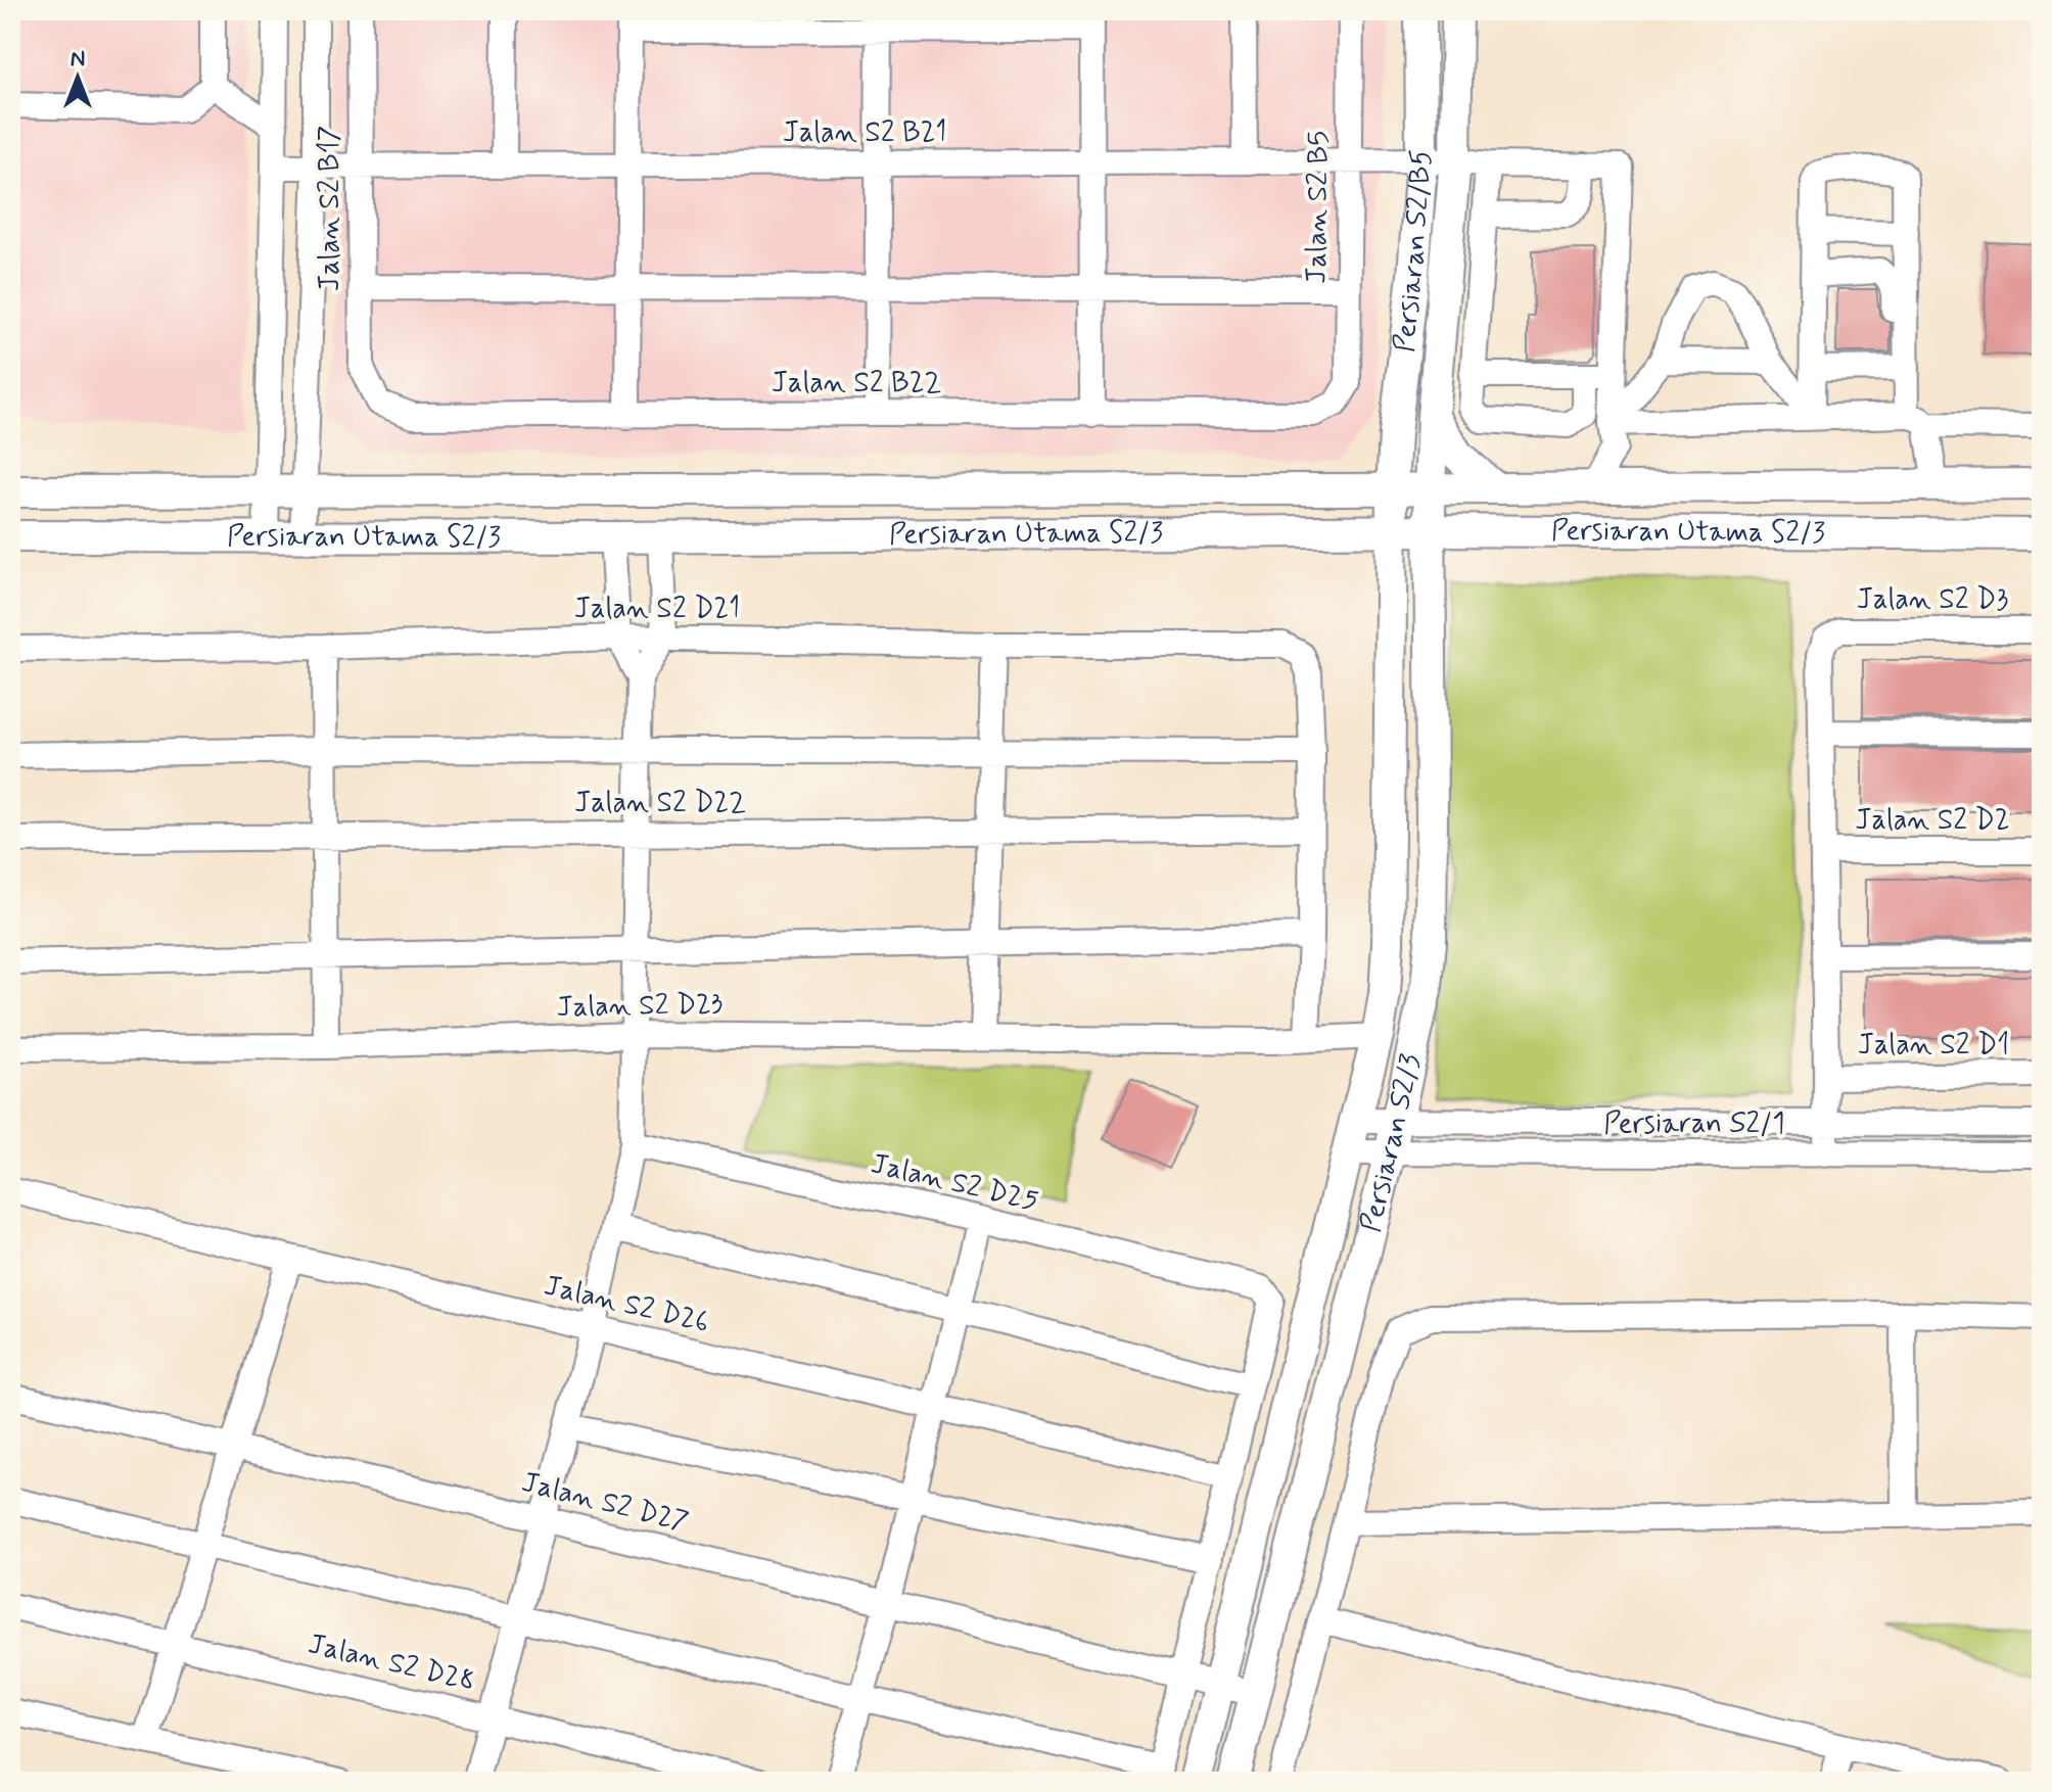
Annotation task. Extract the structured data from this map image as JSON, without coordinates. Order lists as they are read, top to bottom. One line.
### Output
{"streets":{"main road":["Persiaran S2/B5","Persiaran Utama S2/3","Persiaran S2/3"],"street":["Jalan S2 B21","Jalan S2 B5","Jalan S2 B17","Jalan S2 B22","Jalan S2 D3","Jalan S2 D21","Jalan S2 D22","Jalan S2 D2","Jalan S2 D23","Jalan S2 D1","Persiaran S2/1","Jalan S2 D25","Jalan S2 D26","Jalan S2 D27","Jalan S2 D28"]},"crossings":[["Jalan S2 B21","Jalan S2 B5"],["Jalan S2 B21","Jalan S2 B17"],["Jalan S2 B21","Persiaran S2/B5"],["Jalan S2 B5","Jalan S2 B22"],["Jalan S2 B17","Jalan S2 B22"],["Persiaran S2/B5","Persiaran Utama S2/3"],["Persiaran S2/B5","Jalan S2 D23"],["Persiaran S2/B5","Persiaran S2/1"],["Persiaran S2/B5","Persiaran S2/3"],["Persiaran S2/B5","Jalan S2 D27"],["Persiaran Utama S2/3","Persiaran S2/3"],["Persiaran S2/1","Persiaran S2/3"],["Persiaran S2/3","Jalan S2 D27"]],"north":"top"}
